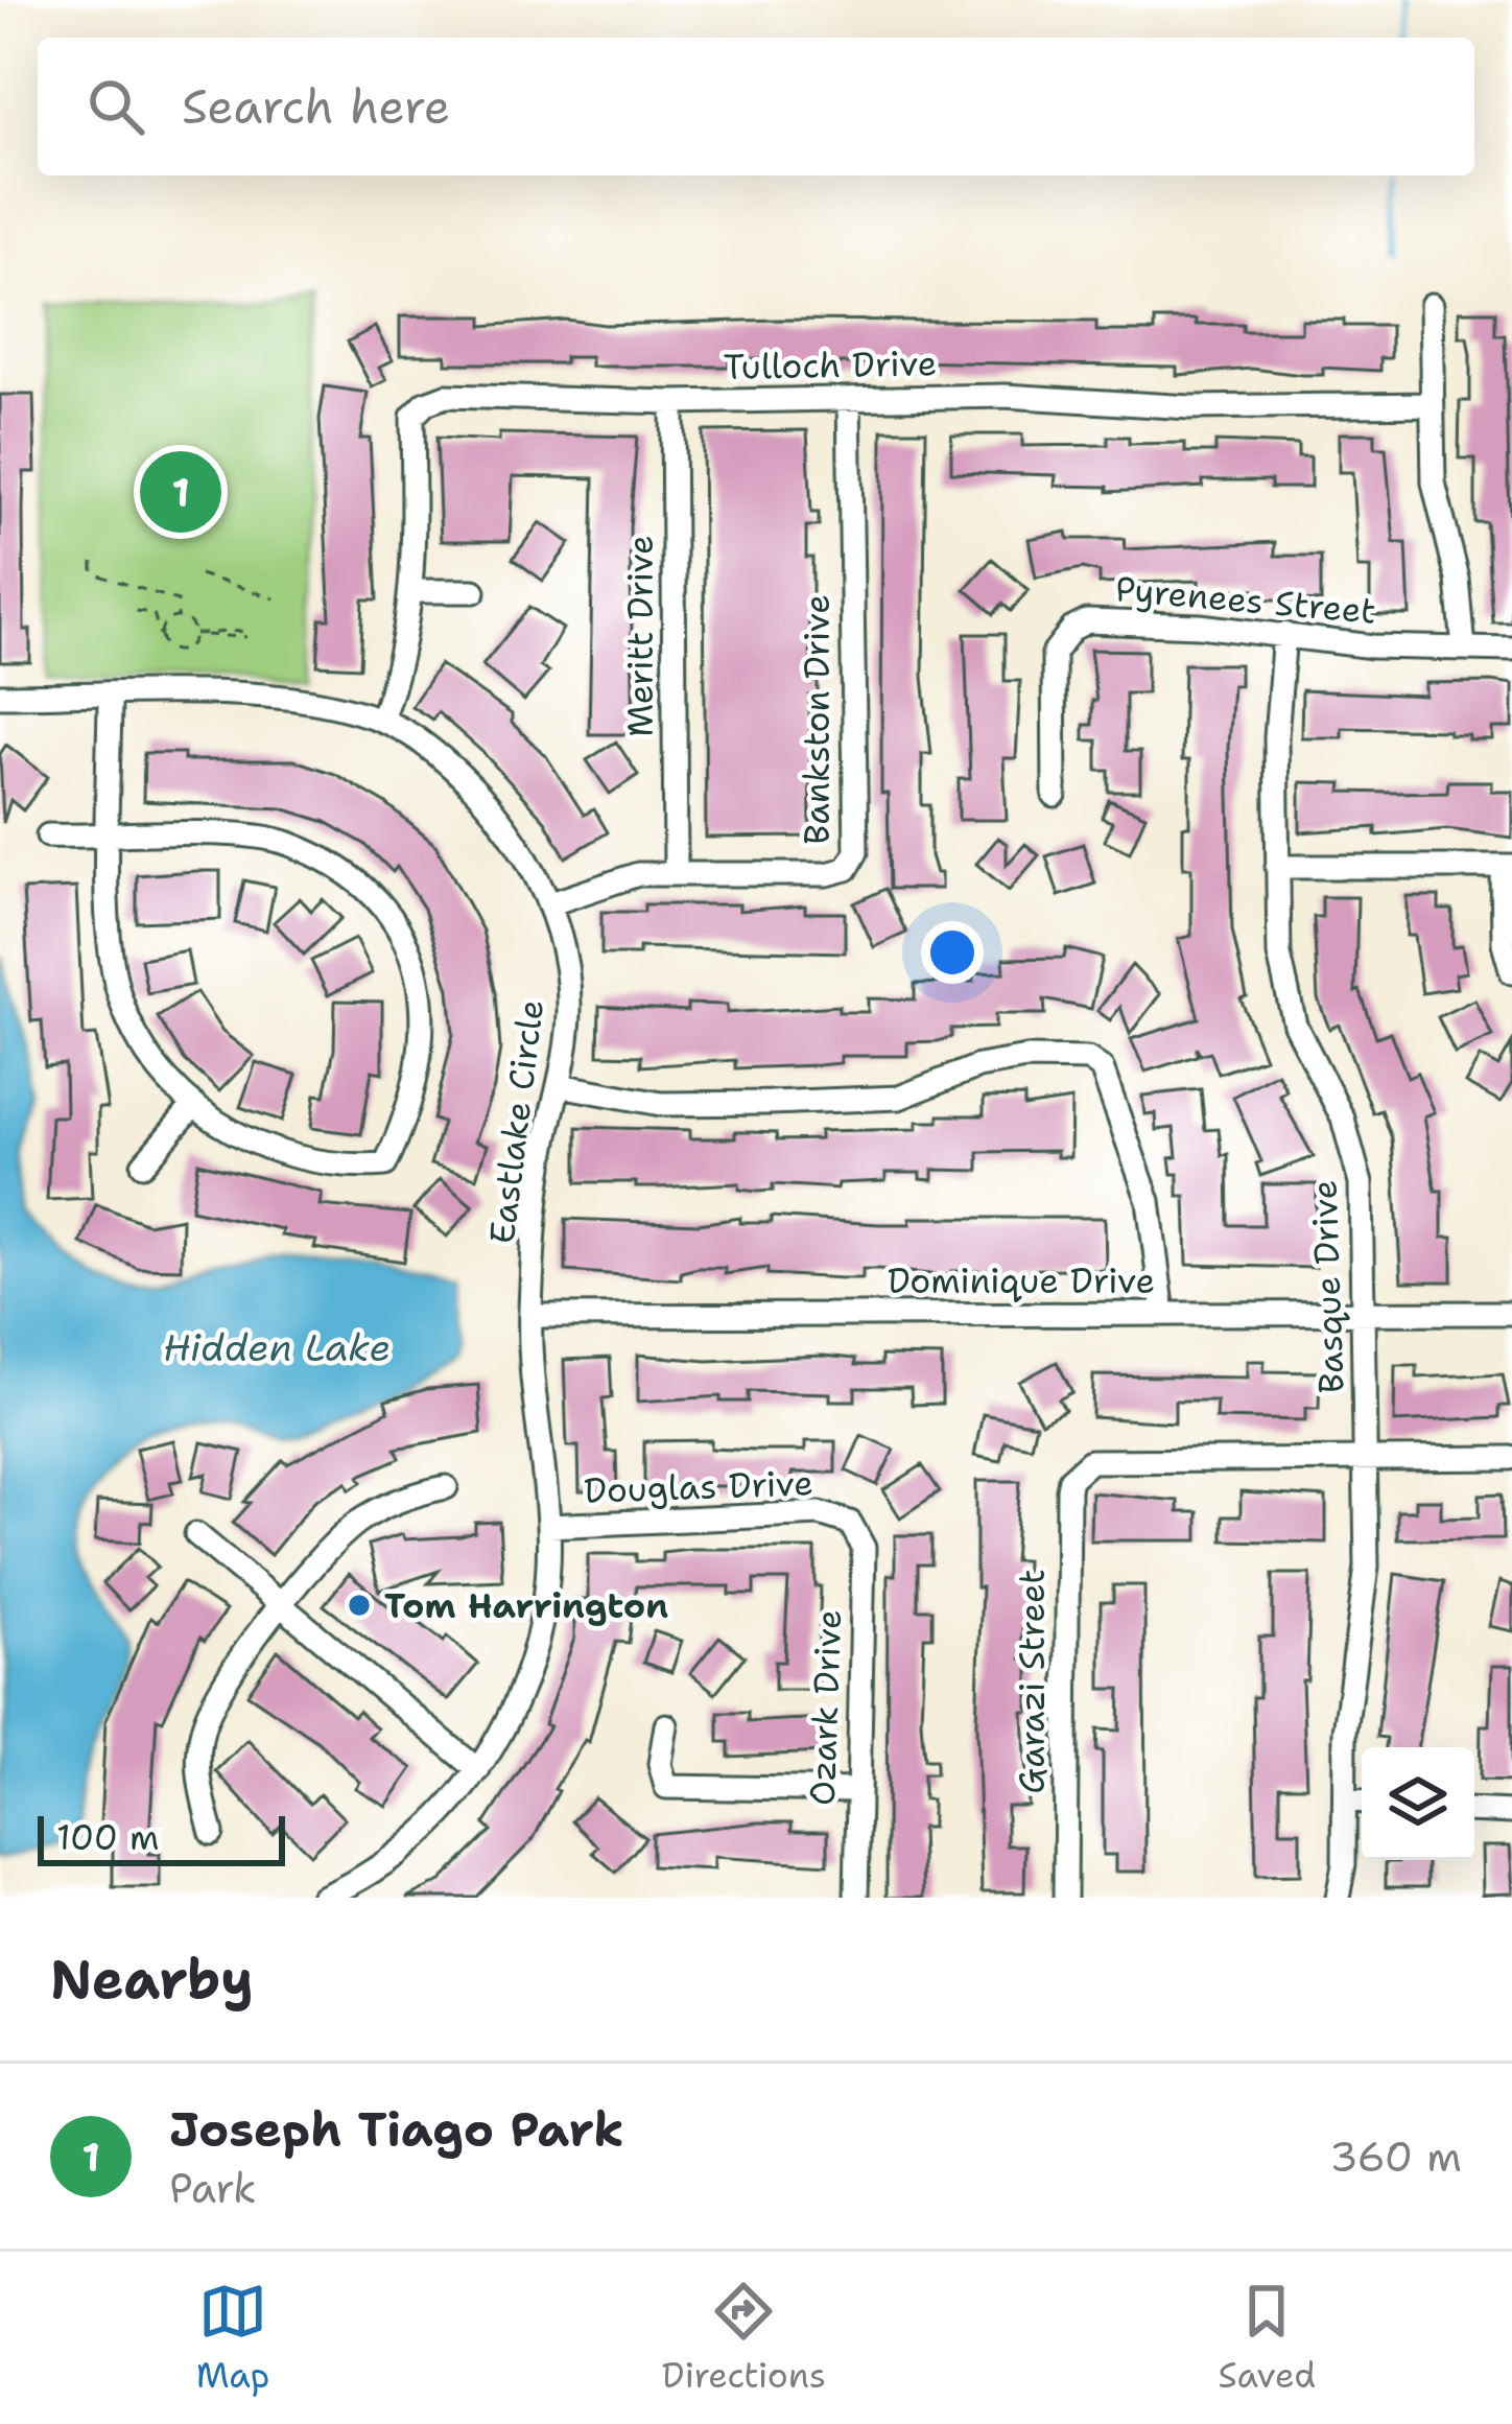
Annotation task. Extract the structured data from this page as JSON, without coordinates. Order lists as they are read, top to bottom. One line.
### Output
{"streets":{"street":["Tulloch Drive","Pyrenees Street","Meritt Drive","Bankston Drive","Eastlake Circle","Dominique Drive","Basque Drive","Douglas Drive","Garazi Street","Ozark Drive"]},"crossings":[["Tulloch Drive","Meritt Drive"],["Tulloch Drive","Bankston Drive"],["Tulloch Drive","Eastlake Circle"],["Pyrenees Street","Basque Drive"],["Meritt Drive","Bankston Drive"],["Eastlake Circle","Dominique Drive"],["Eastlake Circle","Douglas Drive"],["Dominique Drive","Basque Drive"],["Basque Drive","Garazi Street"],["Douglas Drive","Ozark Drive"]],"water":["Hidden Lake"],"places":["Tom Harrington"],"scale_bar":"100 m","page":{"search":"Search here","pins":"1","scale":"100 m","heading":"Nearby","list":[{"mark":"1","name":"Joseph Tiago Park","note":"Park","value":"360 m"}],"nav":["Map","Directions","Saved"]}}
